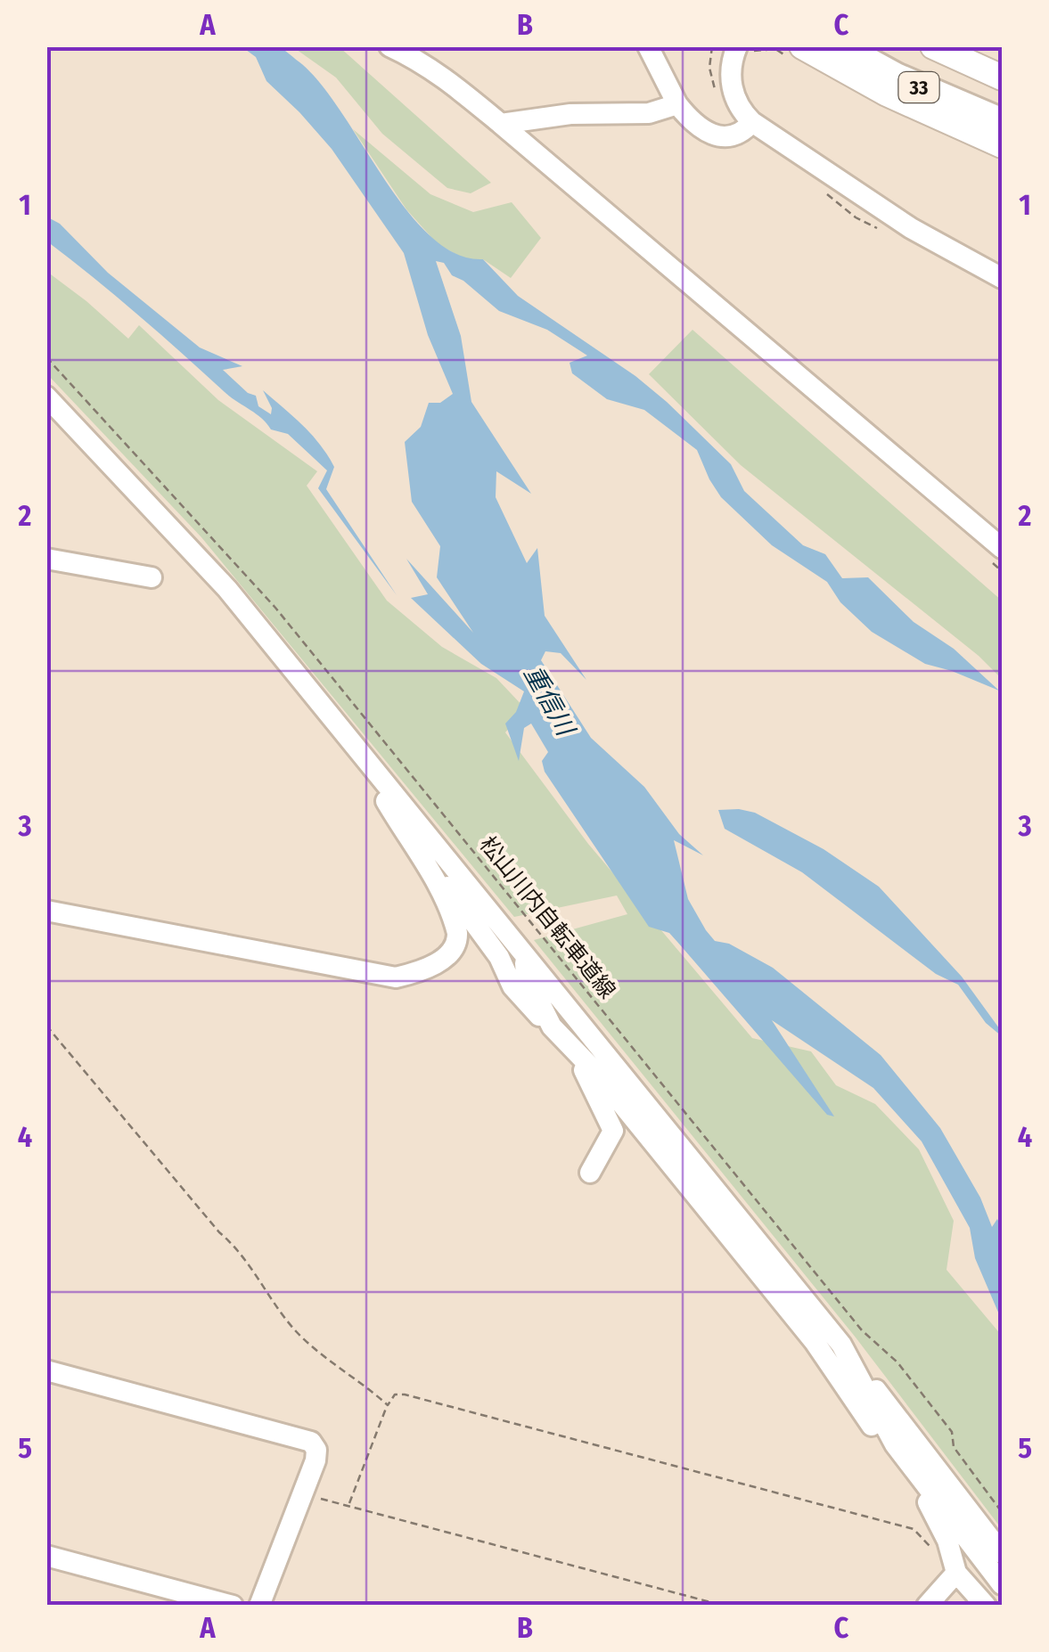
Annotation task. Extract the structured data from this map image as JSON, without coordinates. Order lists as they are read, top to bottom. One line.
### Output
{"streets":{"highway":["33"],"path":["松山川内自転車道線"]},"water":["重信川"],"grid":{"columns":["A","B","C"],"rows":["1","2","3","4","5"]}}
